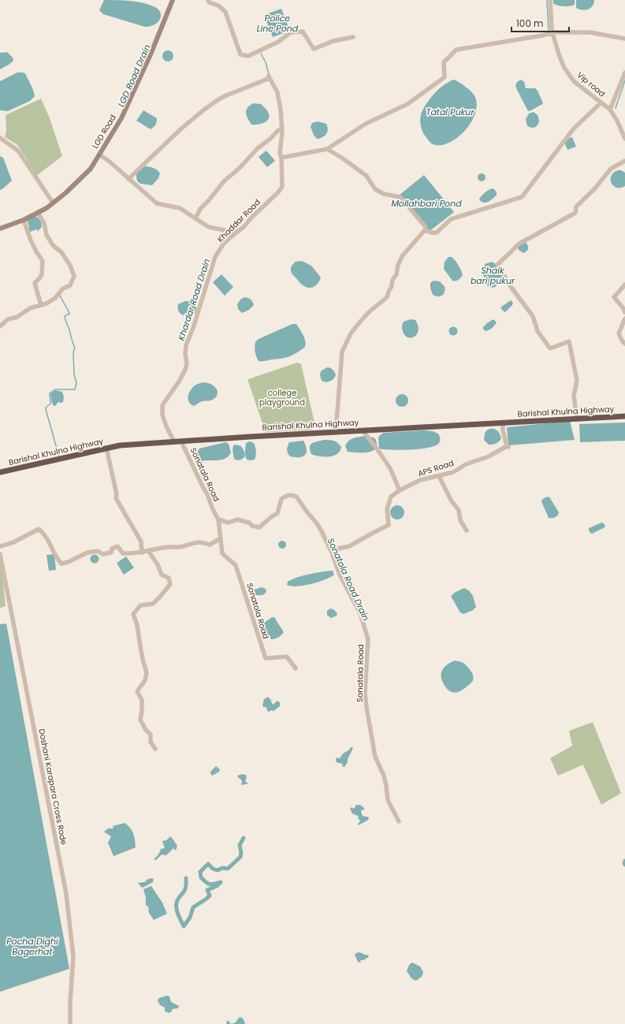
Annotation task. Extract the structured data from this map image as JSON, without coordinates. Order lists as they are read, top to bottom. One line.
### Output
{"streets":{"highway":["Barishal Khulna Highway"],"main road":["LGD Road"],"street":["Vip road","Khaddar Road","APS Road","Sonatala Road","Sonatola Road","Doshani Karapara Cross Rode"]},"crossings":[["Khaddar Road","Barishal Khulna Highway"],["Barishal Khulna Highway","APS Road"],["Barishal Khulna Highway","Sonatala Road"],["Sonatala Road","Sonatola Road"]],"water":["Police Line Pond","LGD Road Drain","Tatal Pukur","Mollahbari Pond","Shaik bari pukur","Khardar Road Drain","Sonatola Road Drain","Pocha Dighi Bagerhat"],"parks":["college playground"],"scale_bar":"100 m"}
